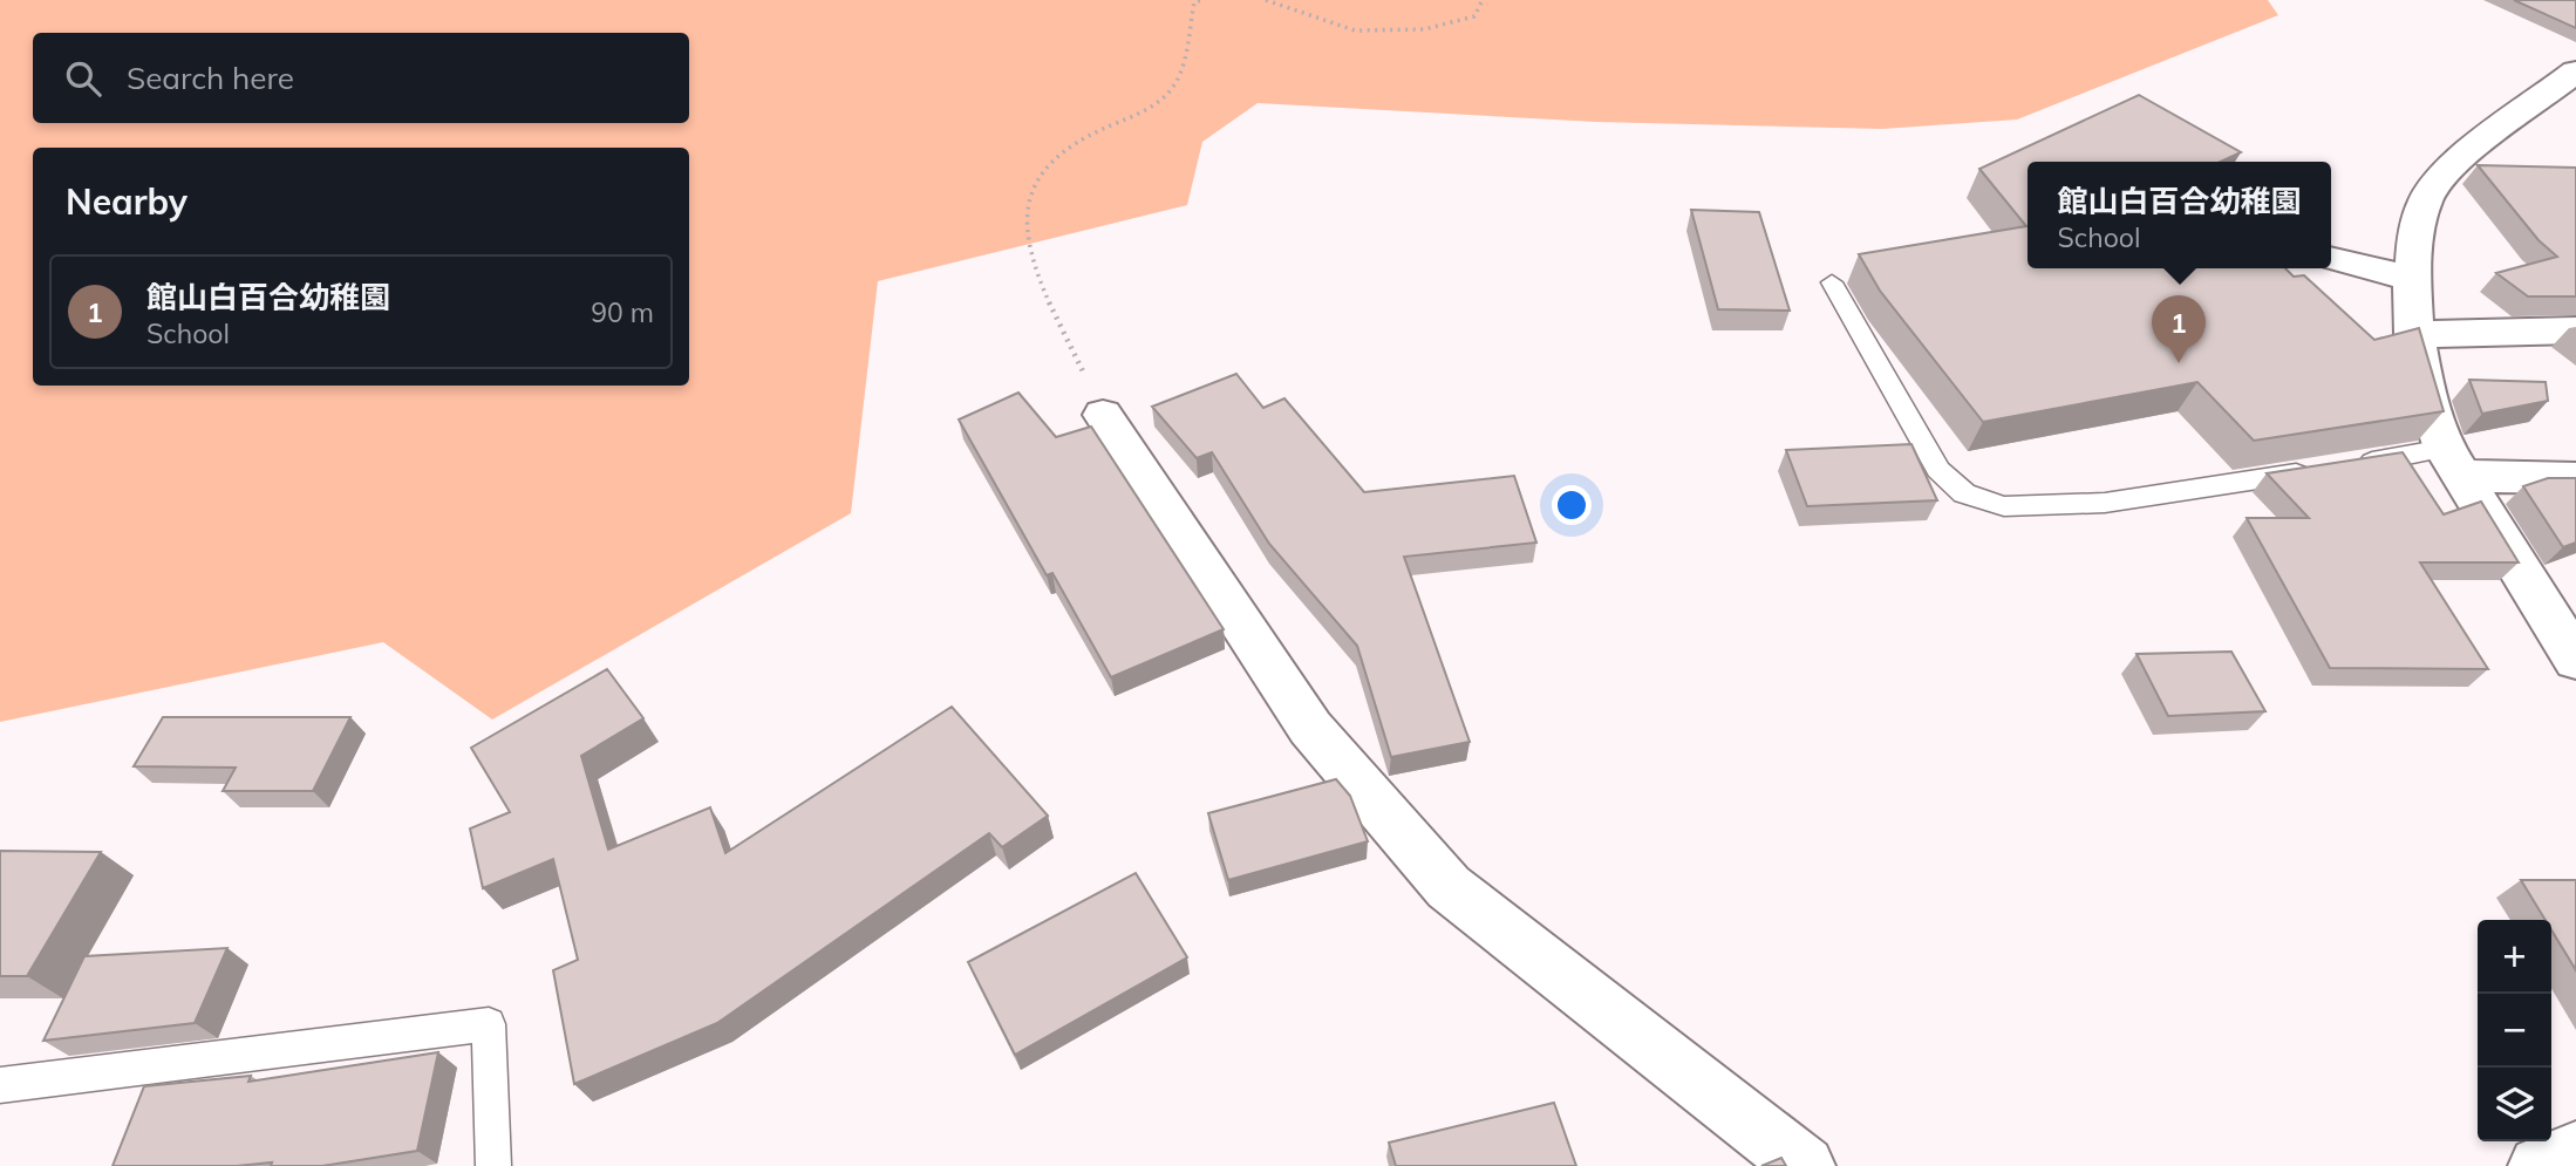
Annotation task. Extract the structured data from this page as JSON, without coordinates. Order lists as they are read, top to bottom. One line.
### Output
{"page":{"search":"Search here","heading":"Nearby","popup":["館山白百合幼稚園","School"],"list":[{"mark":"1","name":"館山白百合幼稚園","note":"School","value":"90 m"}],"pins":"1","map_buttons":["+","−"]}}
